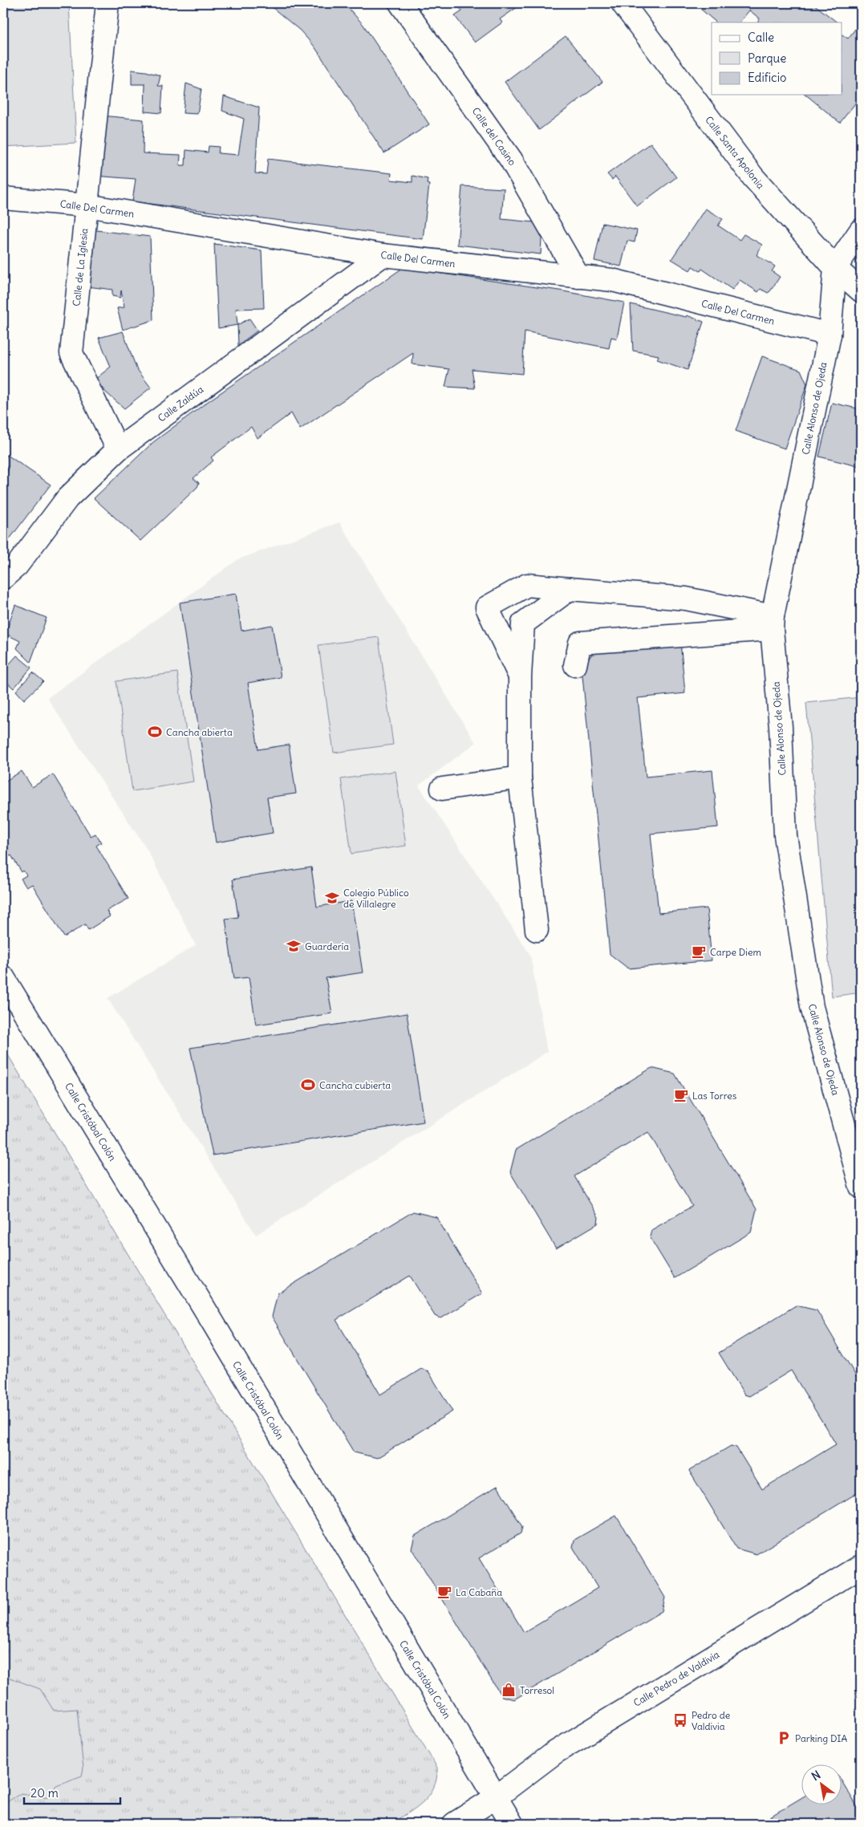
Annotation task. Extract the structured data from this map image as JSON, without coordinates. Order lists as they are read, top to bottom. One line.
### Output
{"streets":{"street":["Calle del Casino","Calle Santa Apolonia","Calle Del Carmen","Calle de La Iglesia","Calle Zaldúa","Calle Alonso de Ojeda","Calle Cristóbal Colón","Calle Pedro de Valdivia"]},"crossings":[["Calle del Casino","Calle Del Carmen"],["Calle Santa Apolonia","Calle Alonso de Ojeda"],["Calle Del Carmen","Calle de La Iglesia"],["Calle Del Carmen","Calle Zaldúa"],["Calle Del Carmen","Calle Alonso de Ojeda"],["Calle de La Iglesia","Calle Zaldúa"],["Calle Cristóbal Colón","Calle Pedro de Valdivia"]],"places":{"sports":["Cancha abierta","Cancha cubierta"],"school or university":["Colegio Público de Villalegre","Guardería"],"cafe":["Carpe Diem","Las Torres","La Cabaña"],"shop":["Torresol"],"bus stop":["Pedro de Valdivia"],"parking":["Parking DIA"]},"legend":["Calle","Parque","Edificio"],"scale_bar":"20 m","north":"top left"}
